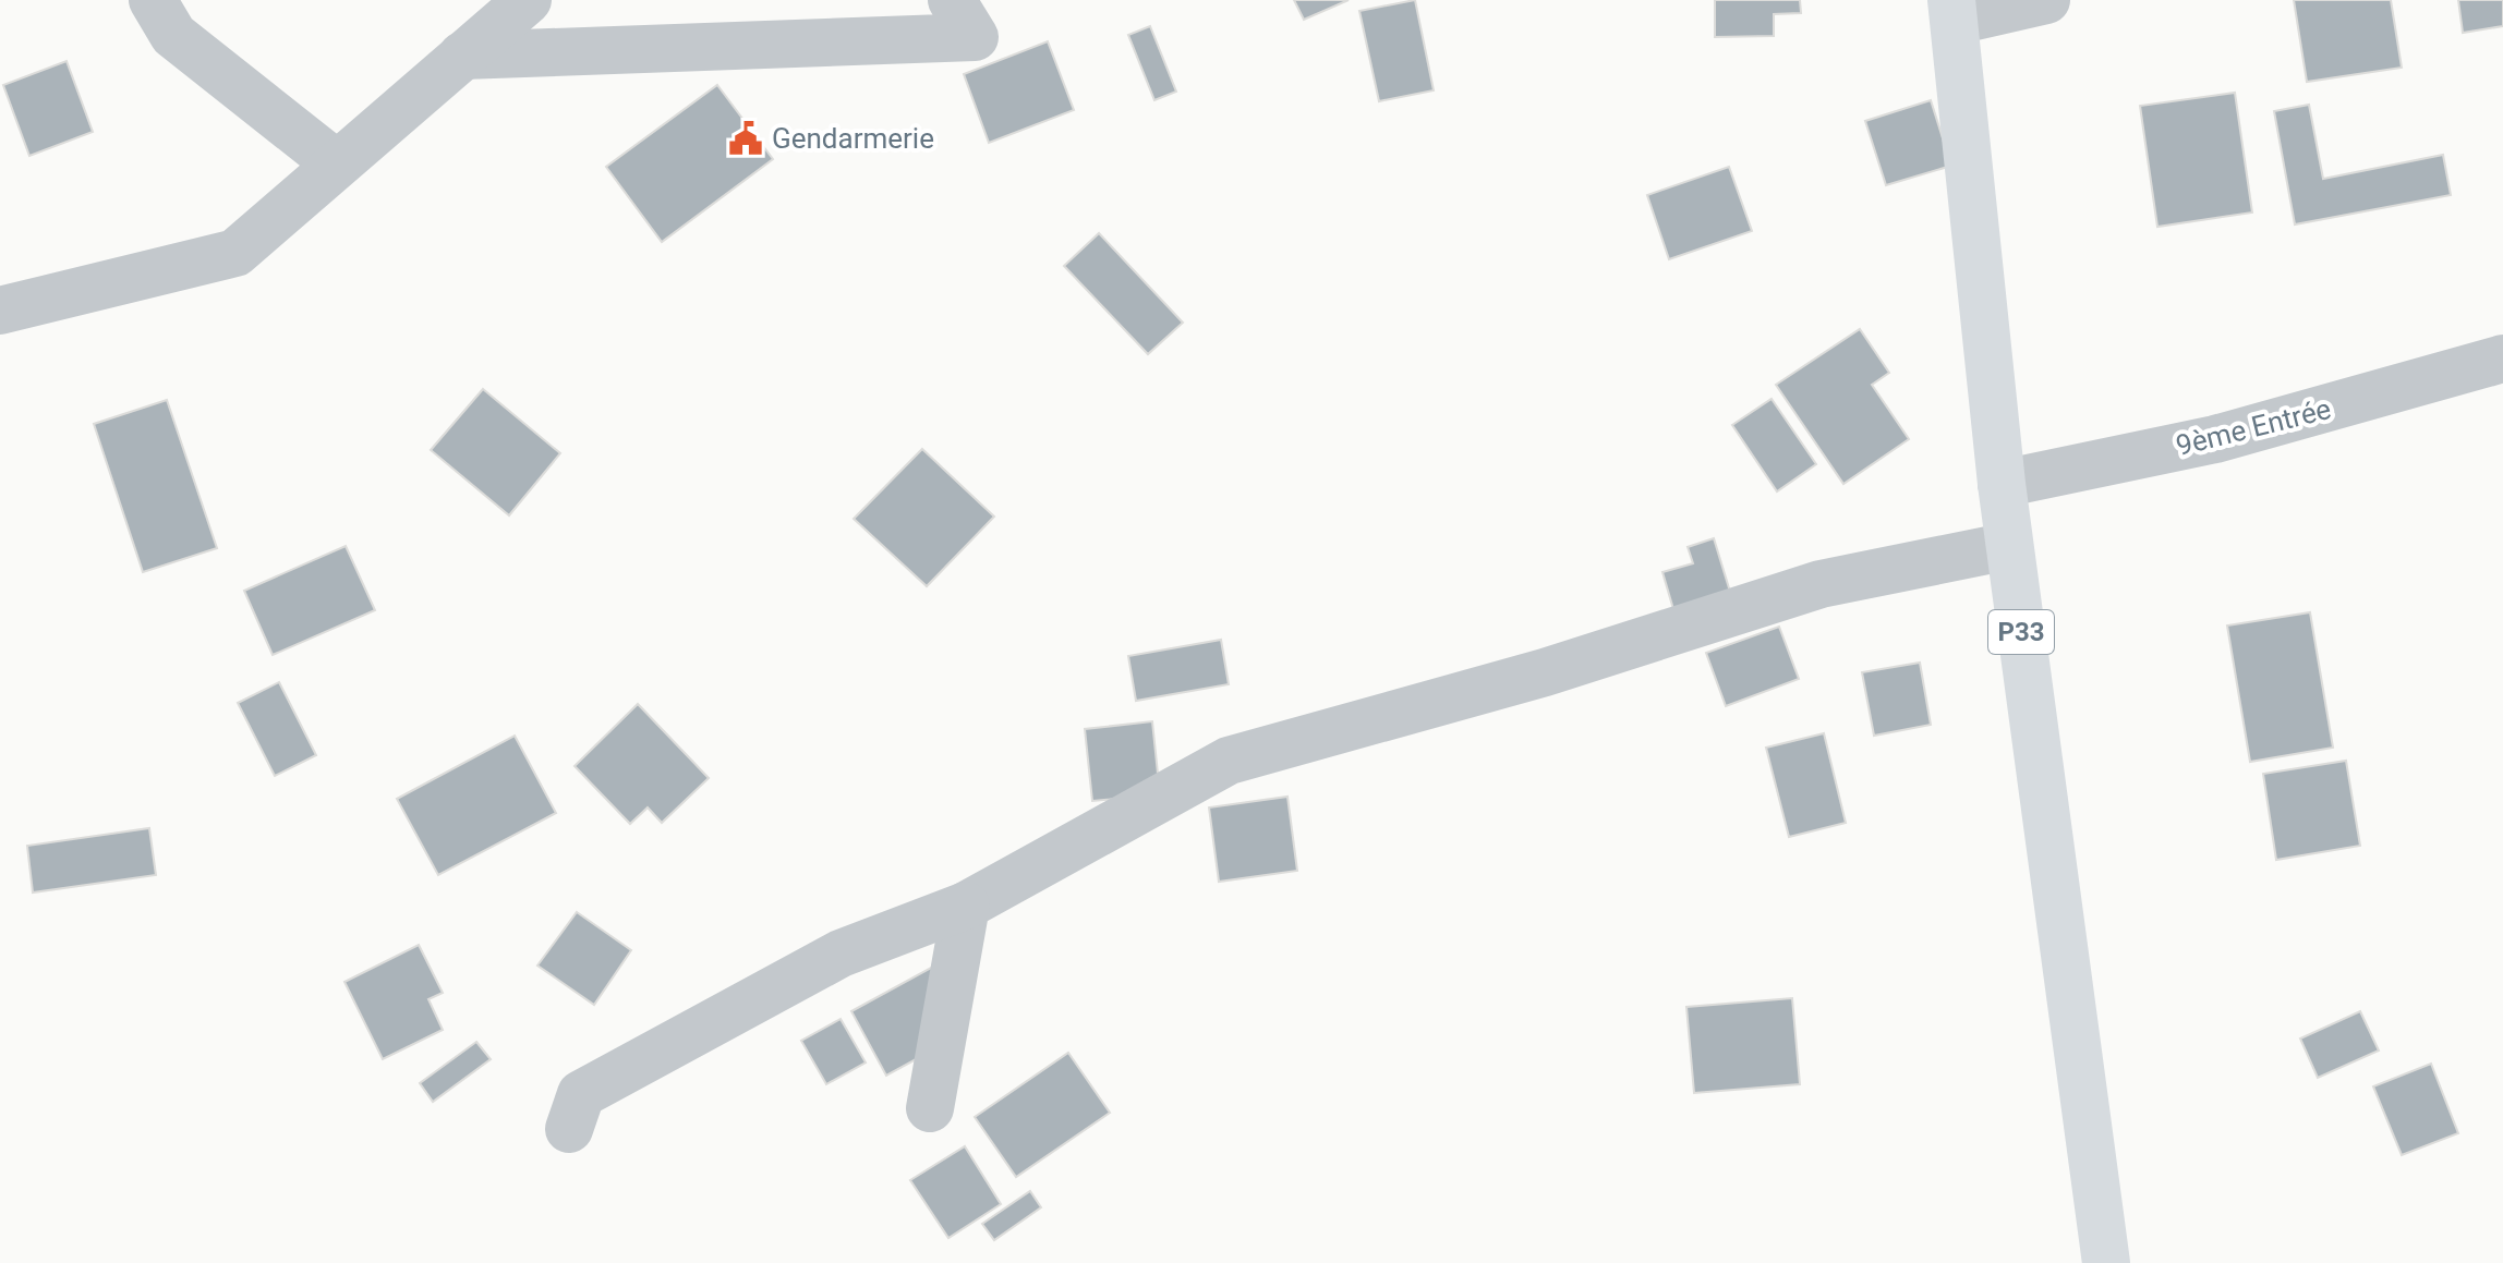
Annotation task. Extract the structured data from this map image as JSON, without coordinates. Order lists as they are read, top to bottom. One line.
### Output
{"streets":{"main road":["P33"],"street":["9ème Entrée"]},"crossings":[["9ème Entrée","P33"]],"places":{"public building":["Gendarmerie"]}}
